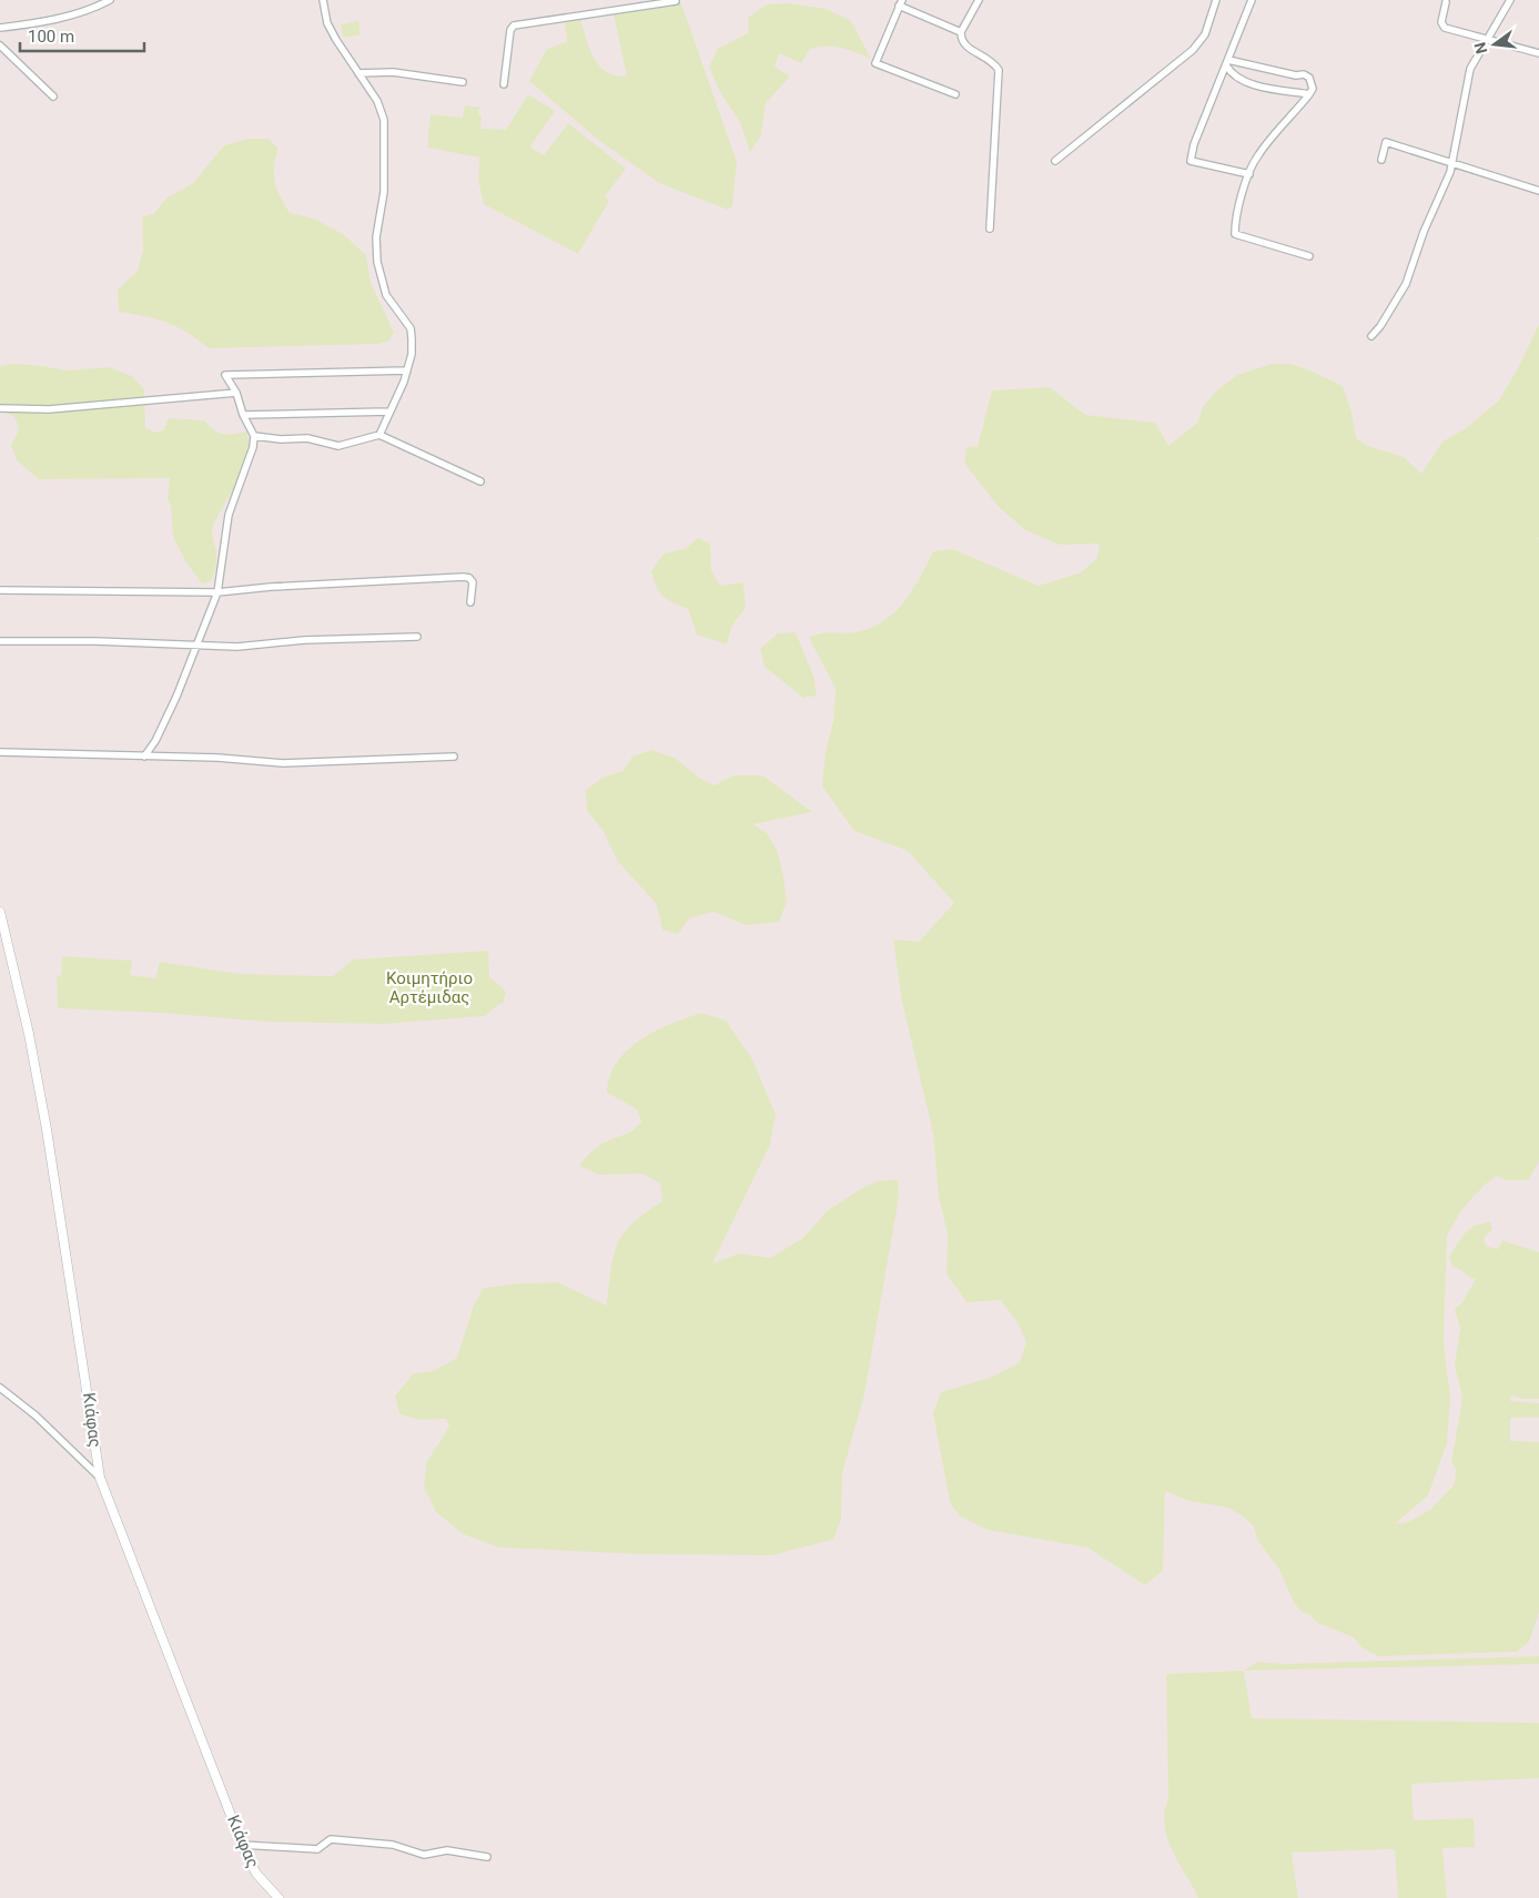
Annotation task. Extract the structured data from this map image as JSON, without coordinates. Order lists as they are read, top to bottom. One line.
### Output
{"streets":{"street":["Κιάφας"]},"parks":["Κοιμητήριο Αρτέμιδας"],"scale_bar":"100 m","north":"left"}
